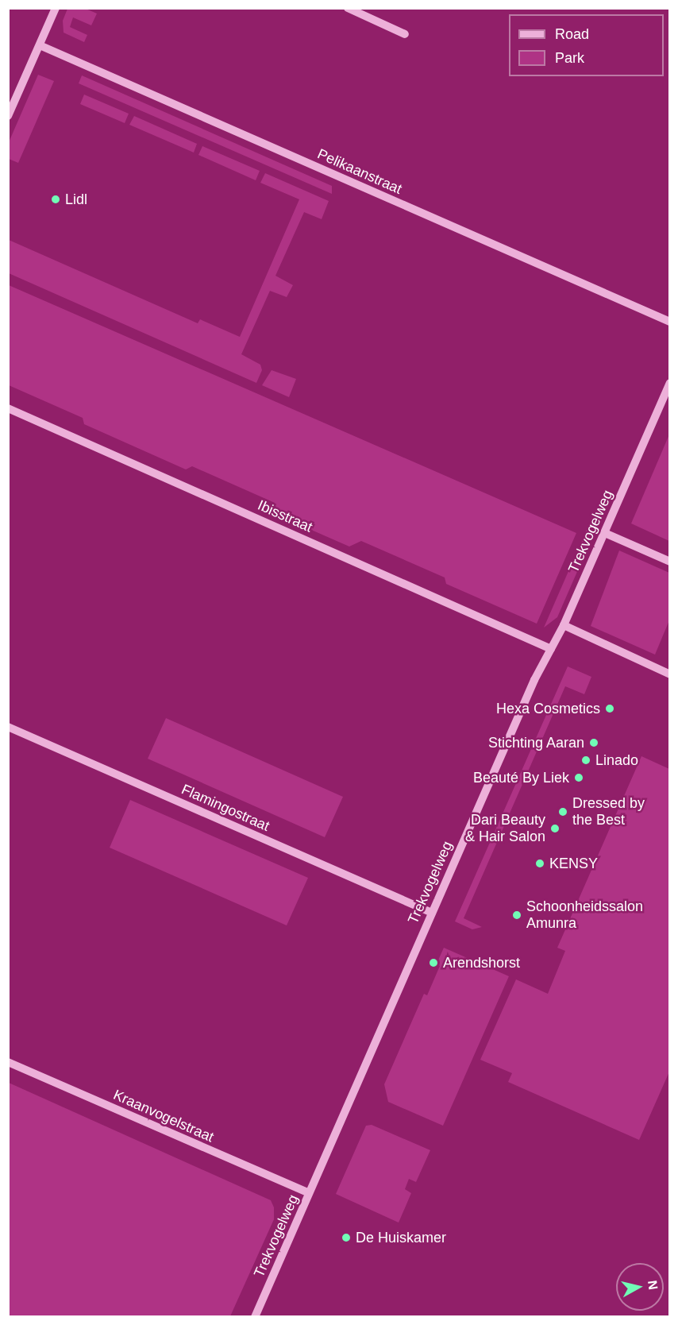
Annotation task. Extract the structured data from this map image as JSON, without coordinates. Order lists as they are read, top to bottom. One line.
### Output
{"streets":{"street":["Pelikaanstraat","Ibisstraat","Trekvogelweg","Flamingostraat","Kraanvogelstraat"]},"crossings":[["Ibisstraat","Trekvogelweg"],["Trekvogelweg","Flamingostraat"],["Trekvogelweg","Kraanvogelstraat"]],"places":["Lidl","Hexa Cosmetics","Stichting Aaran","Linado","Beauté By Liek","Dressed by the Best","Dari Beauty & Hair Salon","KENSY","Schoonheidssalon Amunra","Arendshorst","De Huiskamer"],"legend":["Road","Park"],"north":"right"}
